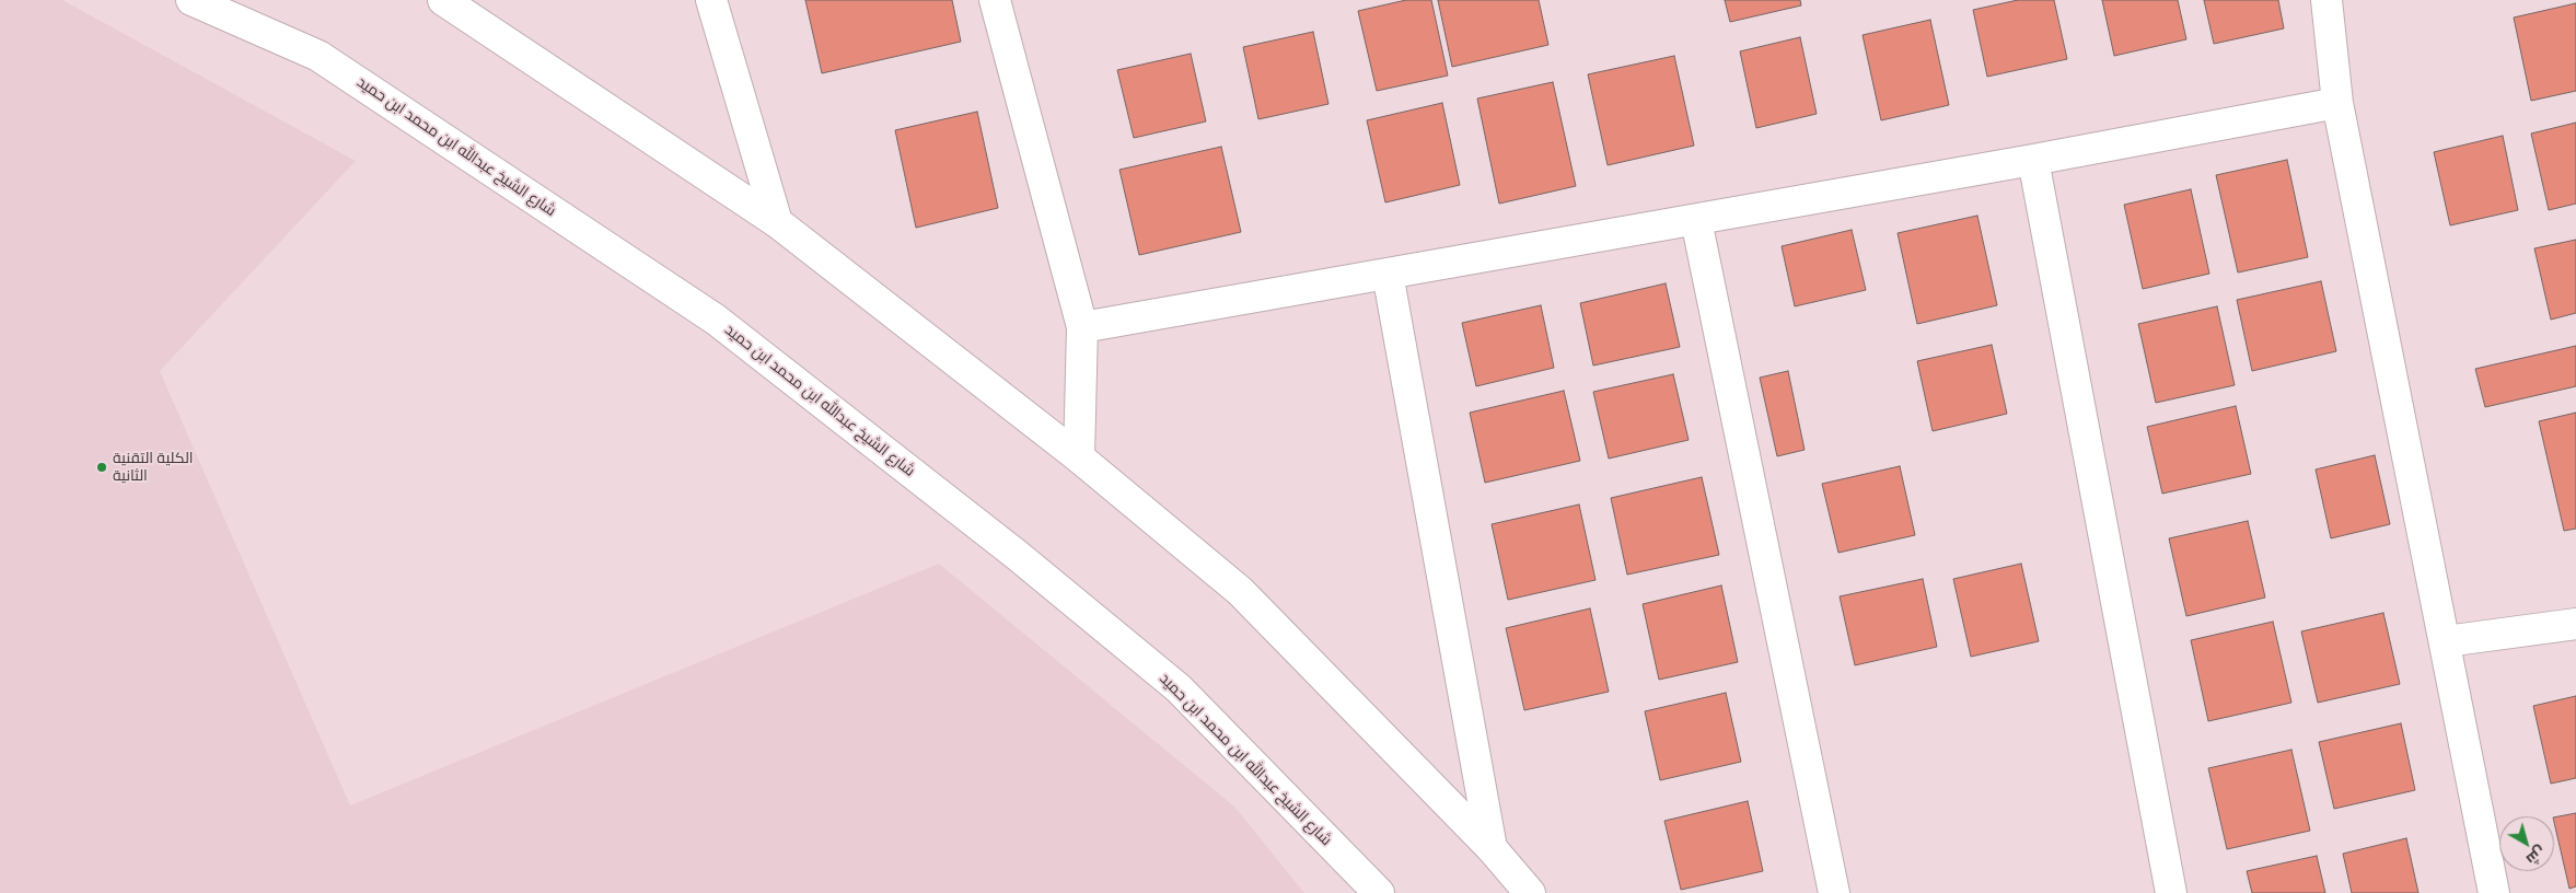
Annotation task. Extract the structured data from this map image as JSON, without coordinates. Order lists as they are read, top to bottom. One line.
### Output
{"streets":{"street":["شارع الشيخ عبدالله ابن محمد ابن حميد"]},"places":["الكلية التقنية الثانية"],"north":"bottom right"}
